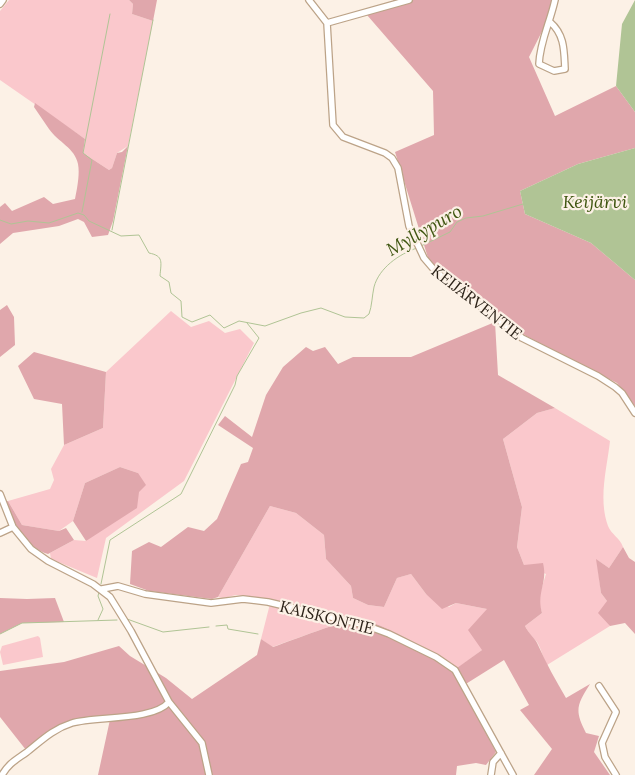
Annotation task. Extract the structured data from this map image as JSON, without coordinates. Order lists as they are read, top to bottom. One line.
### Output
{"streets":{"street":["KEIJÄRVENTIE","KAISKONTIE"]},"water":["Keijärvi","Myllypuro"]}
